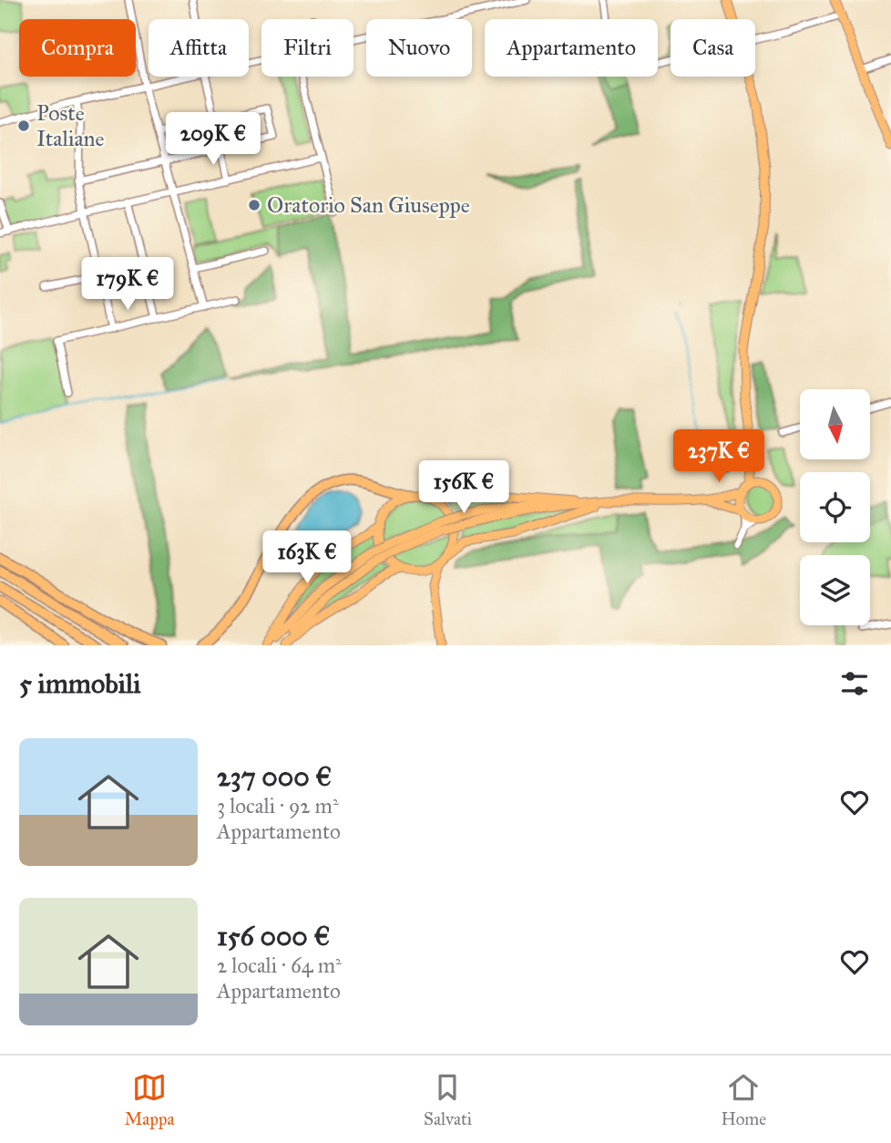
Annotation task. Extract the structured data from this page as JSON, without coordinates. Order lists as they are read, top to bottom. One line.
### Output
{"places":["Poste Italiane","Oratorio San Giuseppe"],"north":"bottom","page":{"chip":["Compra","Affitta","Filtri","Nuovo","Appartamento","Casa"],"price":["209K €","179K €","237K €","156K €","163K €"],"heading":"5 immobili","list":[{"name":"237 000 €","note":"3 locali · 92 m² · Appartamento"},{"name":"156 000 €","note":"2 locali · 64 m² · Appartamento"}],"tabs":["Mappa","Salvati","Home"]}}
